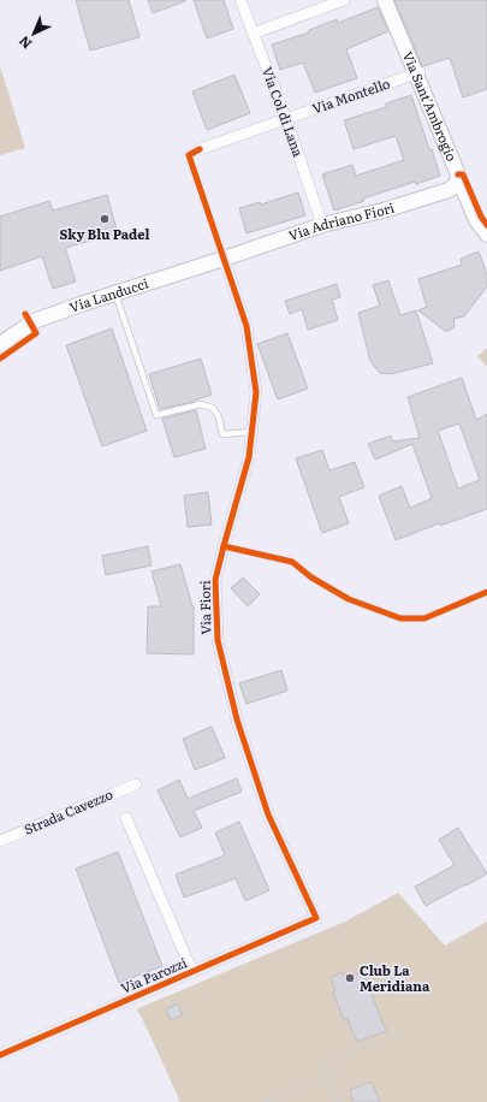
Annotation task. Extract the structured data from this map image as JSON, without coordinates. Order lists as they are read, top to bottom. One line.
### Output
{"streets":{"street":["Via Montello","Via Sant'Ambrogio","Via Col di Lana","Via Adriano Fiori","Via Landucci","Via Fiori","Strada Cavezzo","Via Parozzi"]},"crossings":[["Via Montello","Via Sant'Ambrogio"],["Via Montello","Via Col di Lana"],["Via Sant'Ambrogio","Via Adriano Fiori"],["Via Col di Lana","Via Adriano Fiori"],["Via Adriano Fiori","Via Landucci"],["Via Adriano Fiori","Via Fiori"],["Via Landucci","Via Fiori"],["Via Fiori","Via Parozzi"]],"places":["Sky Blu Padel","Club La Meridiana"],"north":"bottom left"}
